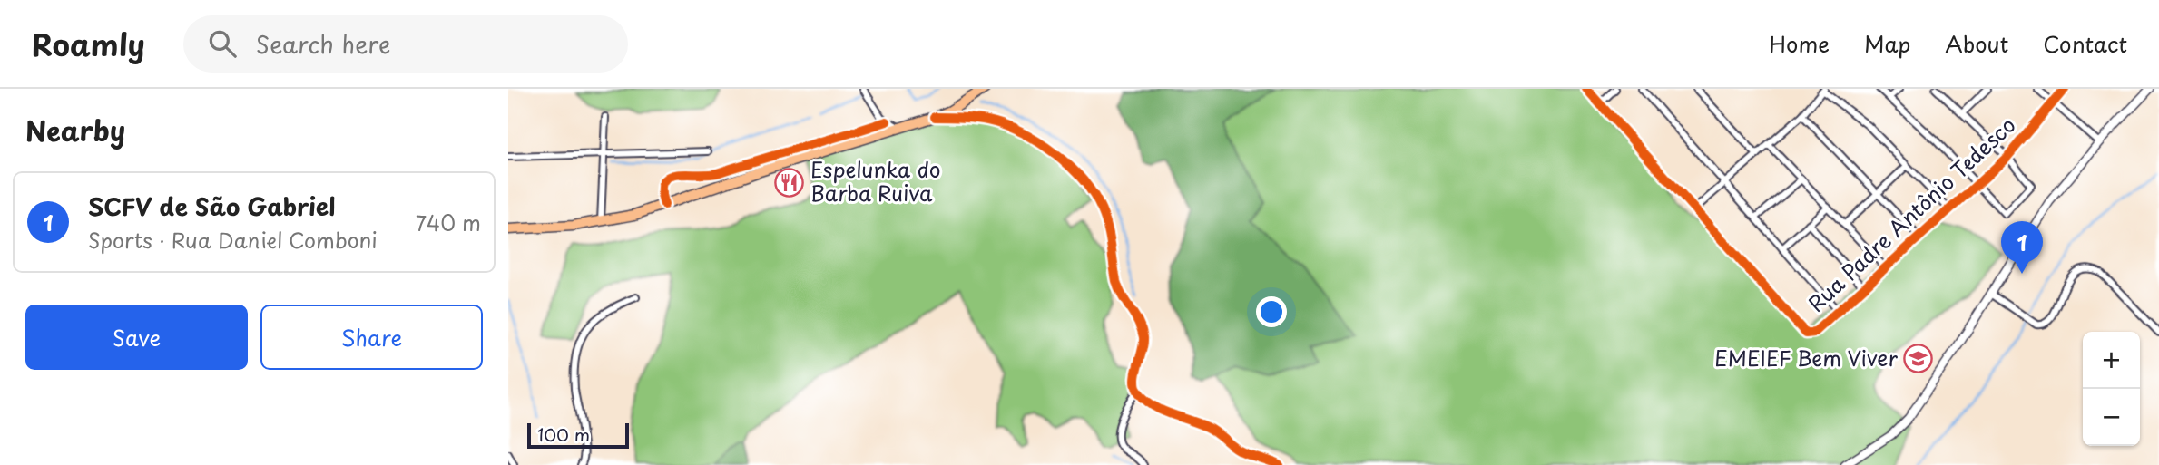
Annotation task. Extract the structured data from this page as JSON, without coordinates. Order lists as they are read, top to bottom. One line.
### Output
{"streets":{"street":["Rua Padre Antônio Tedesco"]},"places":{"restaurant":["Espelunka do Barba Ruiva"],"school or university":["EMEIEF Bem Viver"]},"scale_bar":"100 m","page":{"header":"Roamly","search":"Search here","nav":["Home","Map","About","Contact"],"heading":"Nearby","list":[{"mark":"1","name":"SCFV de São Gabriel","note":"Sports · Rua Daniel Comboni","value":"740 m"}],"pins":"1","buttons":["Save","Share"],"map_buttons":["+","−"],"scale":"100 m"}}
